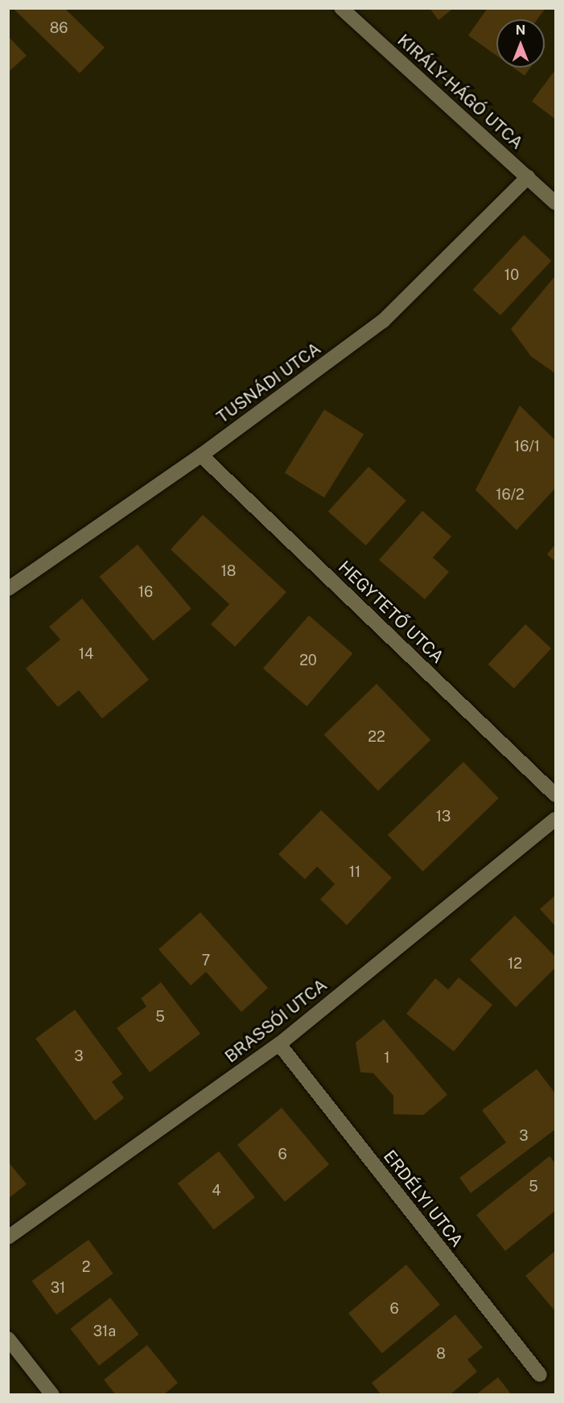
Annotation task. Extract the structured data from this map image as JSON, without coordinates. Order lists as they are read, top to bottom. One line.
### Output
{"streets":{"street":["KIRÁLY-HÁGÓ UTCA","TUSNÁDI UTCA","HEGYTETŐ UTCA","BRASSÓI UTCA","ERDÉLYI UTCA"]},"crossings":[["KIRÁLY-HÁGÓ UTCA","TUSNÁDI UTCA"],["TUSNÁDI UTCA","HEGYTETŐ UTCA"],["BRASSÓI UTCA","ERDÉLYI UTCA"]],"house_numbers":["86","10","16/1","16/2","18","16","14","20","22","13","11","7","12","5","3","1","3","6","5","4","2","31","6","31a","8"],"north":"top"}
